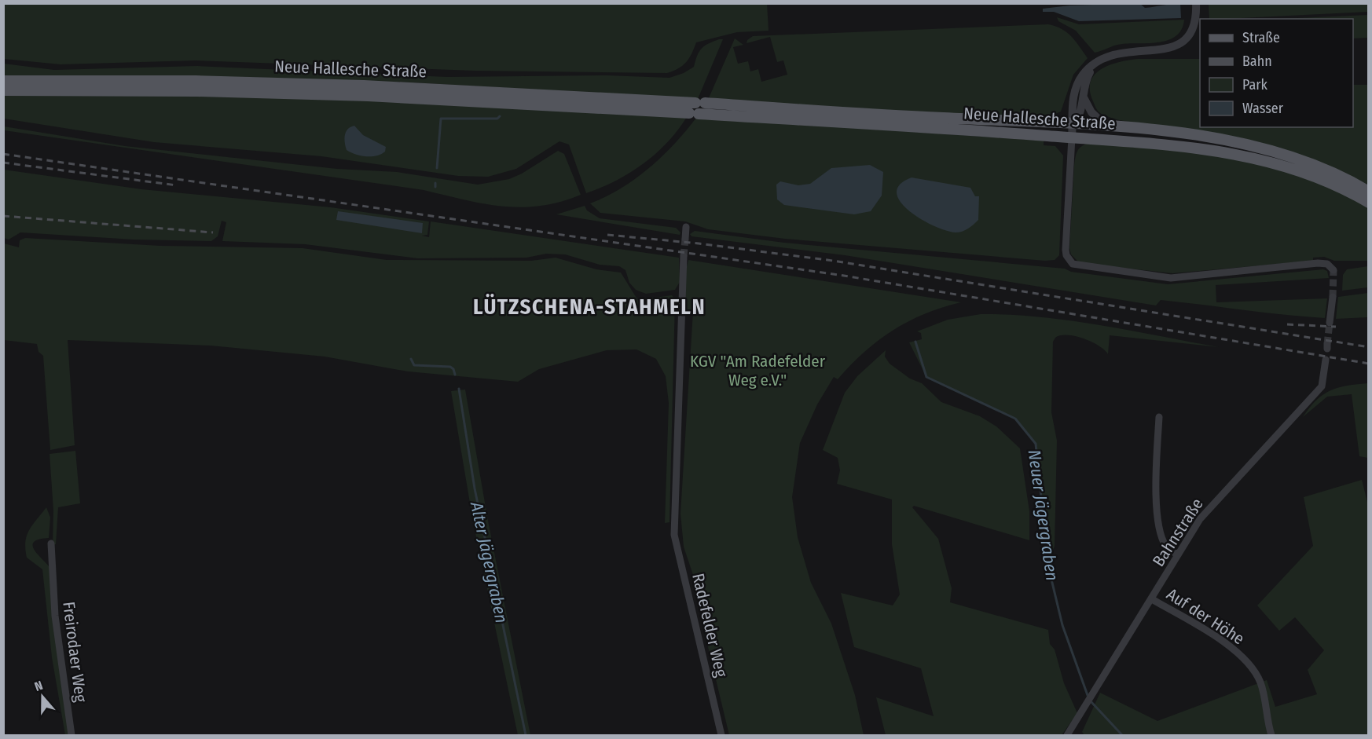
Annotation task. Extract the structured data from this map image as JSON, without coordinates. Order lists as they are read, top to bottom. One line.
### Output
{"streets":{"main road":["Neue Hallesche Straße"],"street":["Bahnstraße","Auf der Höhe","Radefelder Weg","Freirodaer Weg"]},"crossings":[["Bahnstraße","Auf der Höhe"]],"districts":["LÜTZSCHENA-STAHMELN"],"water":["Neuer Jägergraben","Alter Jägergraben"],"parks":["KGV \"Am Radefelder Weg e.V.\""],"legend":["Straße","Bahn","Park","Wasser"],"north":"top"}
